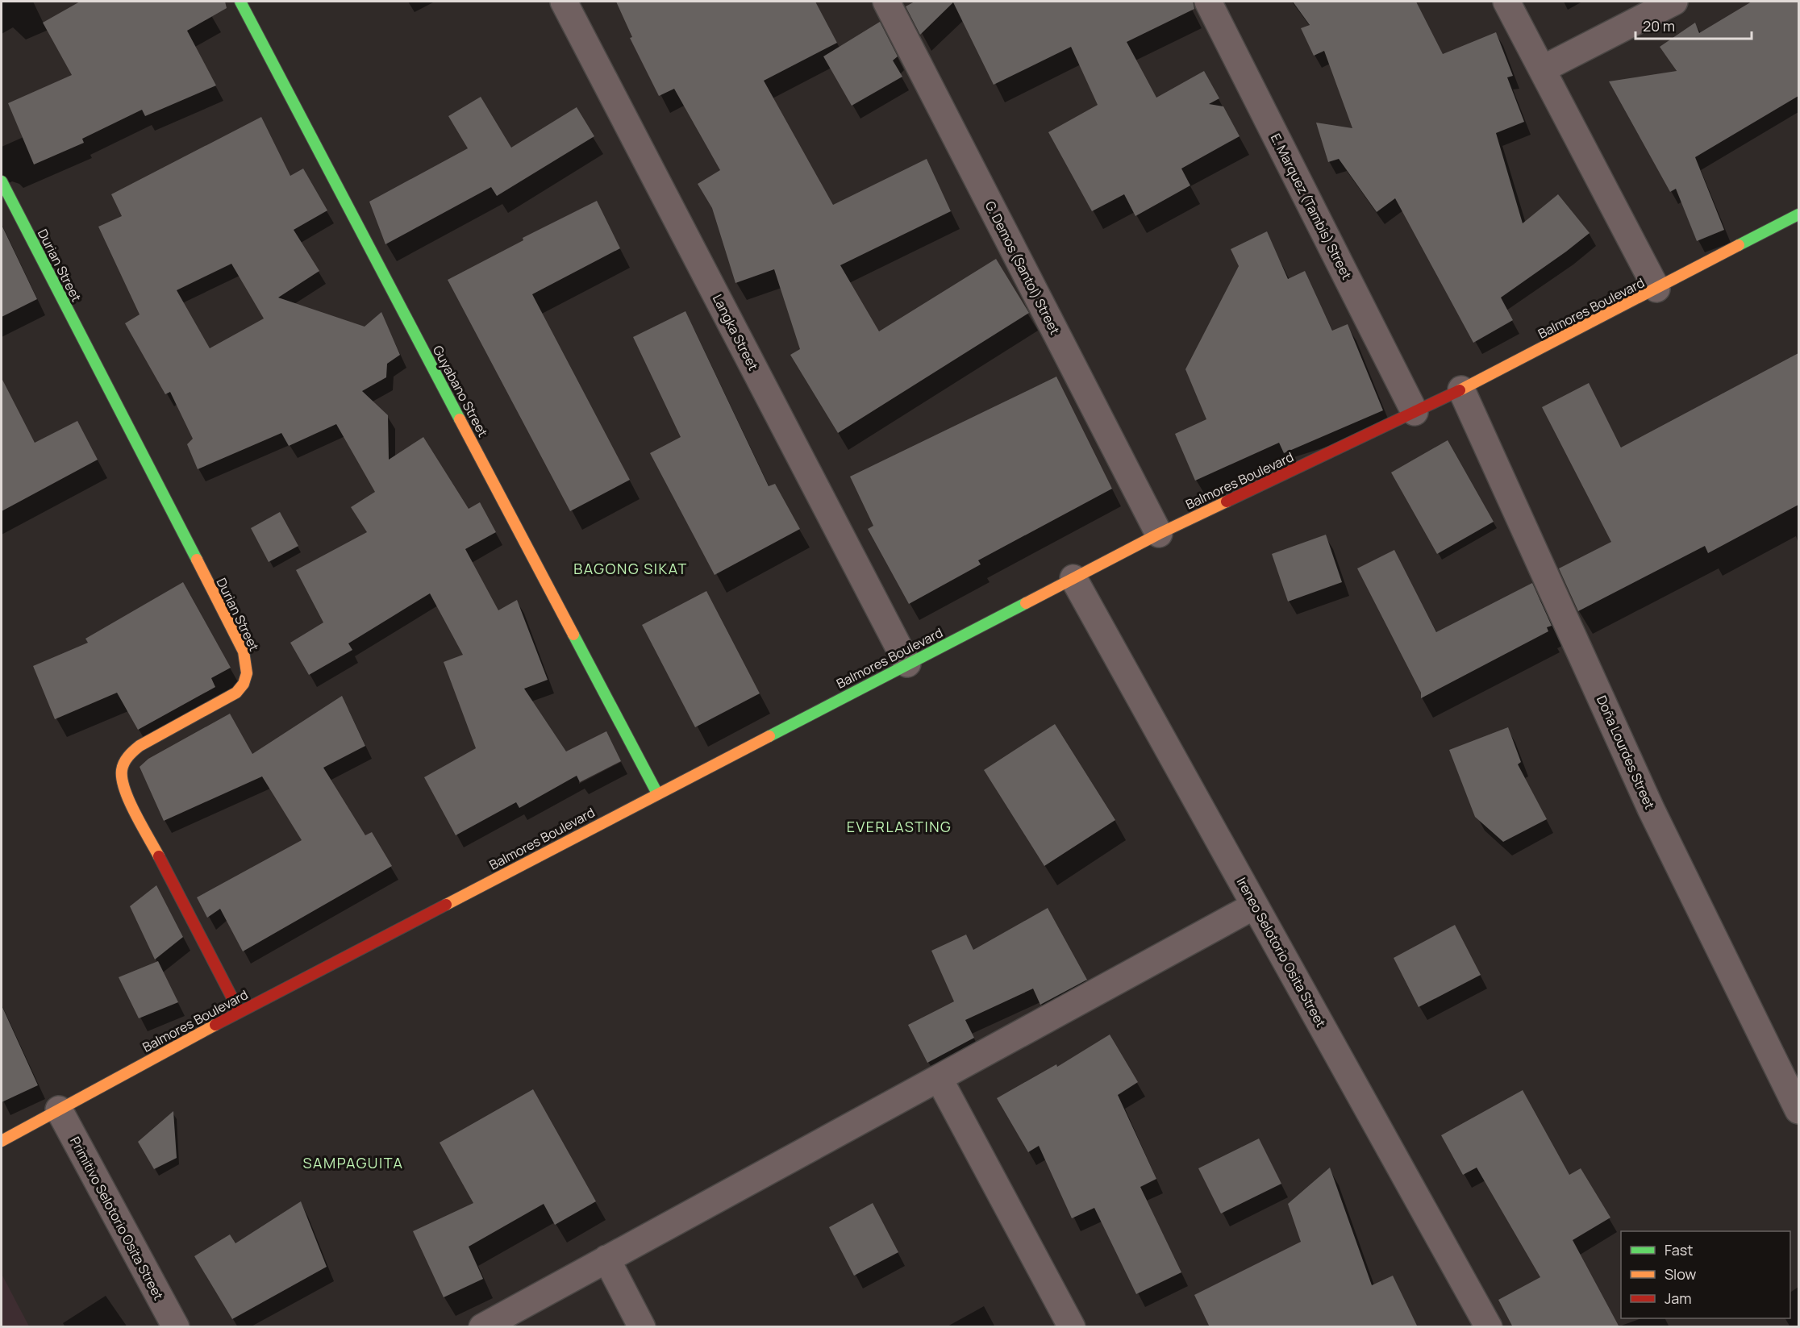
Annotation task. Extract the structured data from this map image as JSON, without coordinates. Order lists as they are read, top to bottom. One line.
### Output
{"streets":{"main road":["Durian Street","Balmores Boulevard","Guyabano Street"],"street":["E. Marquez (Tambis) Street","G. Demos (Santol) Street","Langka Street","Doña Lourdes Street","Ireneo Selotorio Osita Street","Primitivo Selotorio Osita Street"]},"crossings":[["E. Marquez (Tambis) Street","Balmores Boulevard"],["Durian Street","Balmores Boulevard"],["G. Demos (Santol) Street","Balmores Boulevard"],["Balmores Boulevard","Langka Street"],["Balmores Boulevard","Guyabano Street"],["Balmores Boulevard","Doña Lourdes Street"],["Balmores Boulevard","Ireneo Selotorio Osita Street"],["Balmores Boulevard","Primitivo Selotorio Osita Street"]],"districts":["BAGONG SIKAT","EVERLASTING","SAMPAGUITA"],"legend":["Fast","Slow","Jam"],"scale_bar":"20 m"}
